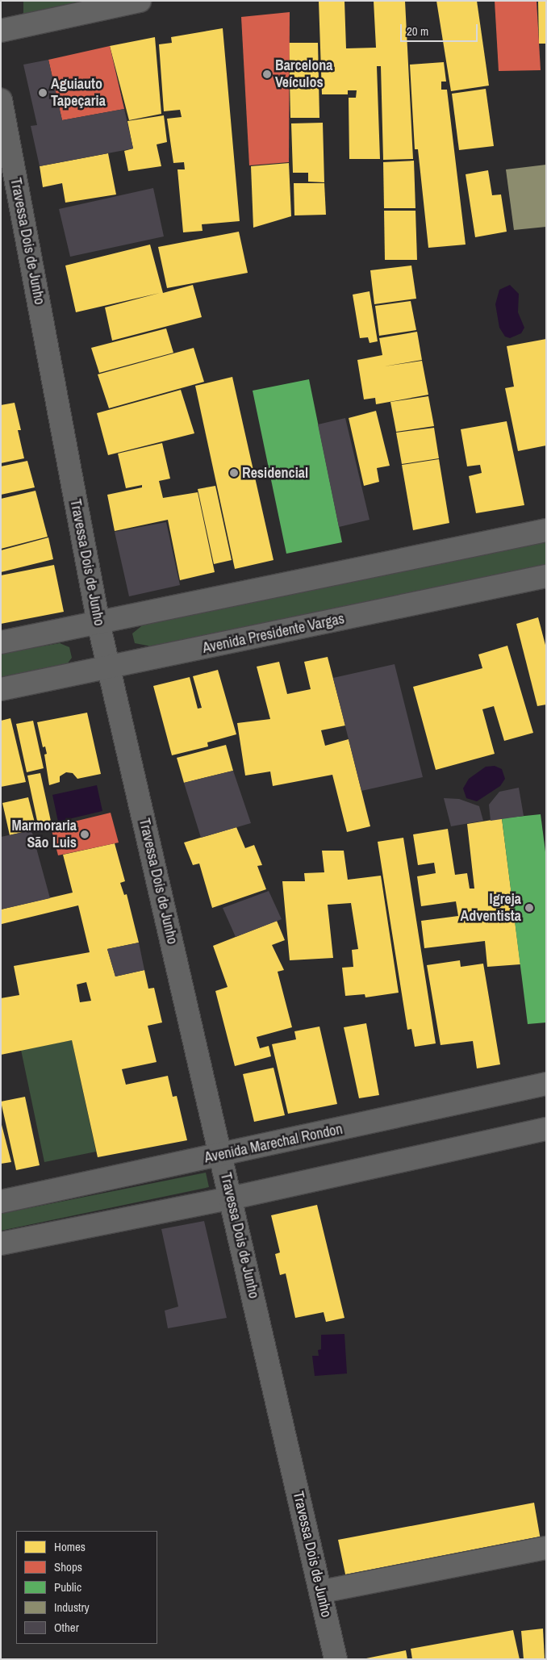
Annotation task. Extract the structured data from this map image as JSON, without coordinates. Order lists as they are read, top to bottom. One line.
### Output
{"streets":{"street":["Travessa Dois de Junho","Avenida Presidente Vargas","Avenida Marechal Rondon"]},"crossings":[["Travessa Dois de Junho","Avenida Presidente Vargas"],["Travessa Dois de Junho","Avenida Marechal Rondon"]],"places":["Barcelona Veículos","Aguiauto Tapeçaria","Residencial","Marmoraria São Luis","Igreja Adventista"],"legend":["Homes","Shops","Public","Industry","Other"],"scale_bar":"20 m"}
